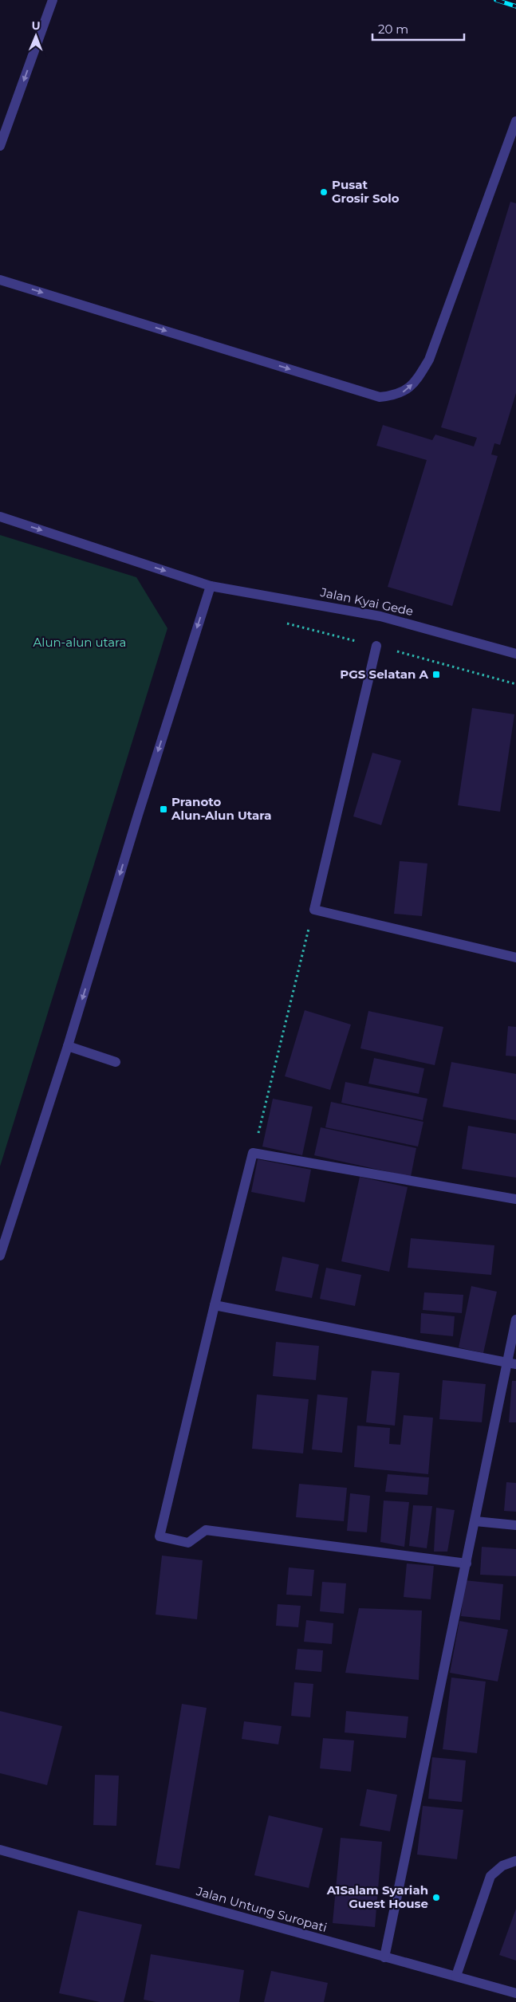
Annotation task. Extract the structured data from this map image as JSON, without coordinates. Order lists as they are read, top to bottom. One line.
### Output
{"streets":{"street":["Jalan Kyai Gede","Jalan Untung Suropati"]},"one_way":["Jalan Kyai Gede"],"parks":["Alun-alun utara"],"places":{"other":["Pusat Grosir Solo","A1Salam Syariah Guest House"],"transit":["PGS Selatan A","Pranoto Alun-Alun Utara"]},"scale_bar":"20 m","north":"top"}
